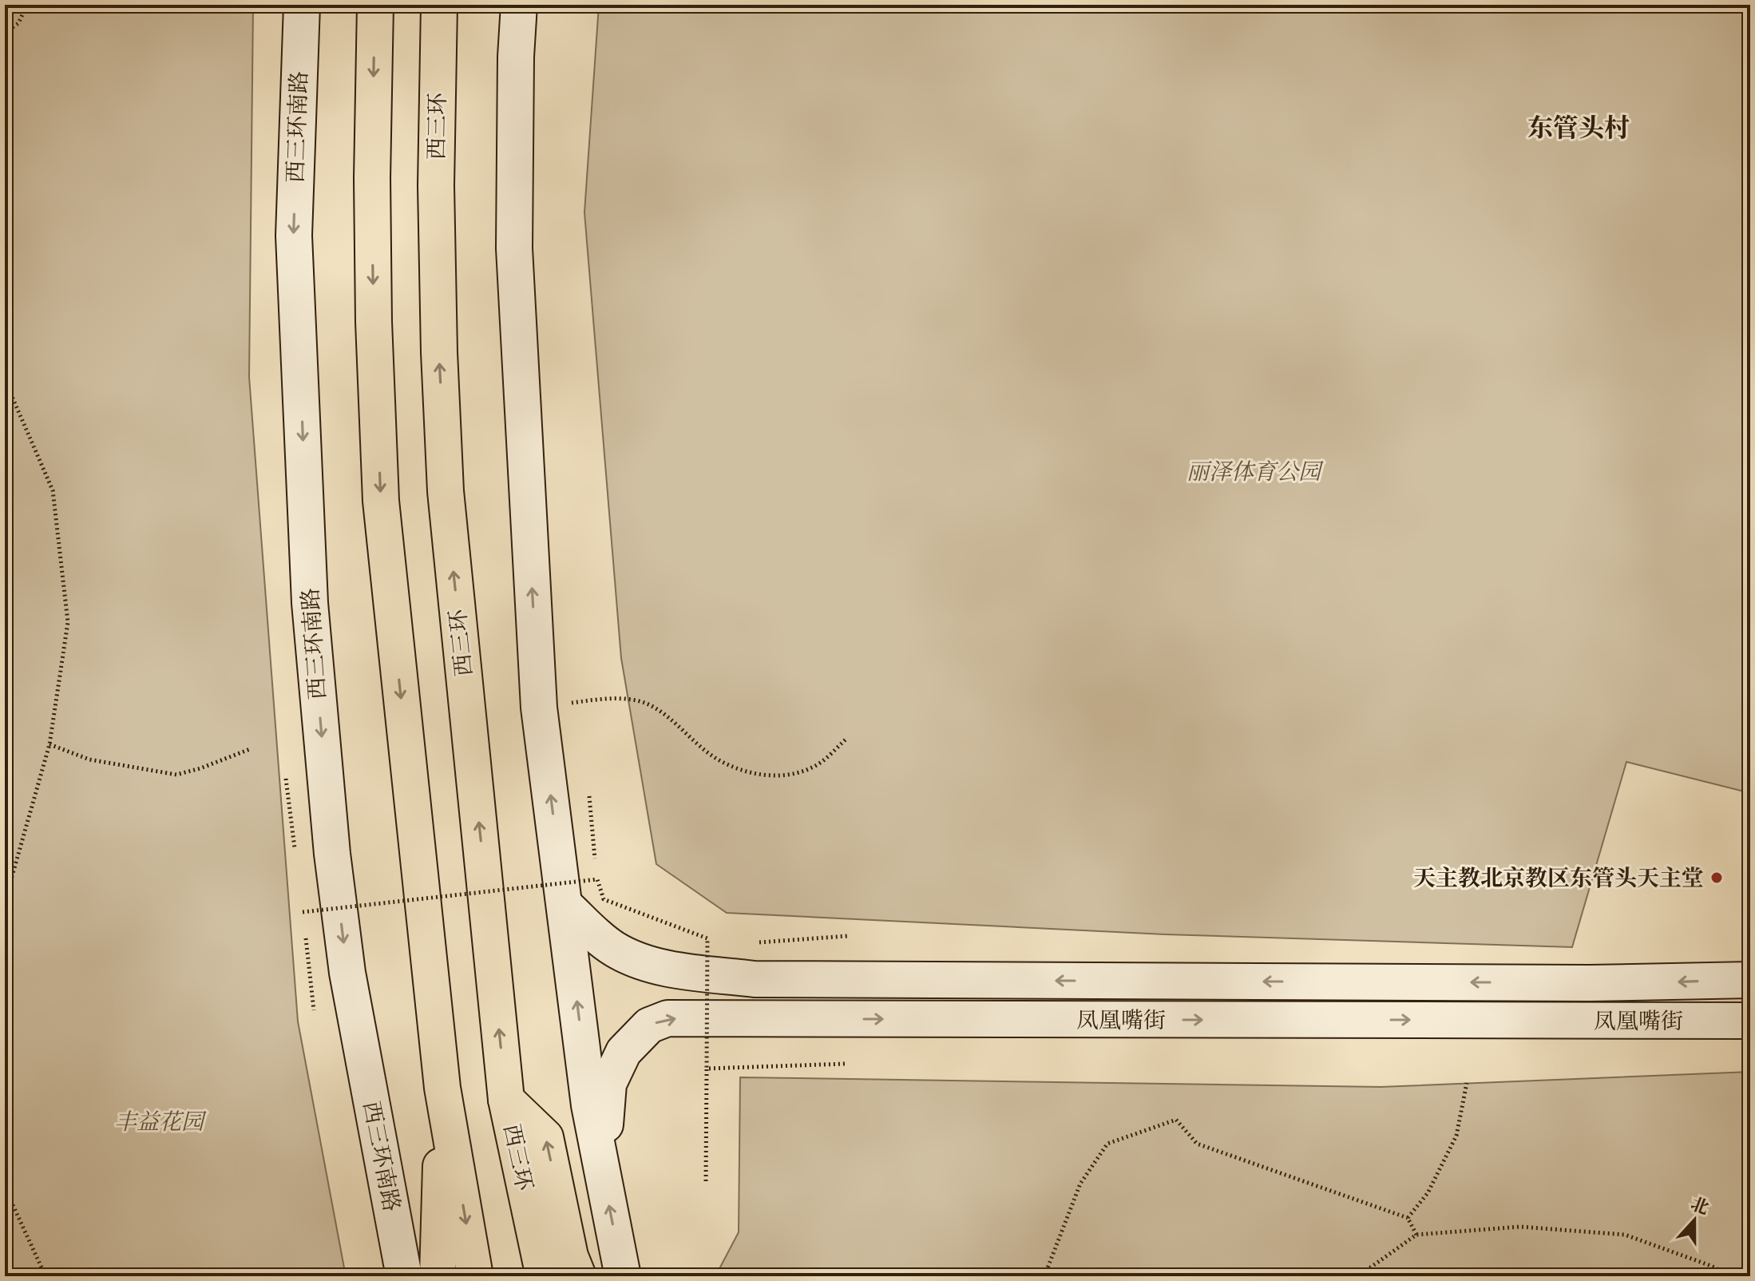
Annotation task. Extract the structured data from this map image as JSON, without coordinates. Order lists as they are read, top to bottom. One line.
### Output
{"streets":{"highway":["西三环"],"street":["西三环南路","凤凰嘴街"]},"districts":["东管头村"],"parks":["丽泽体育公园","丰益花园"],"places":["天主教北京教区东管头天主堂"],"north":"top"}
